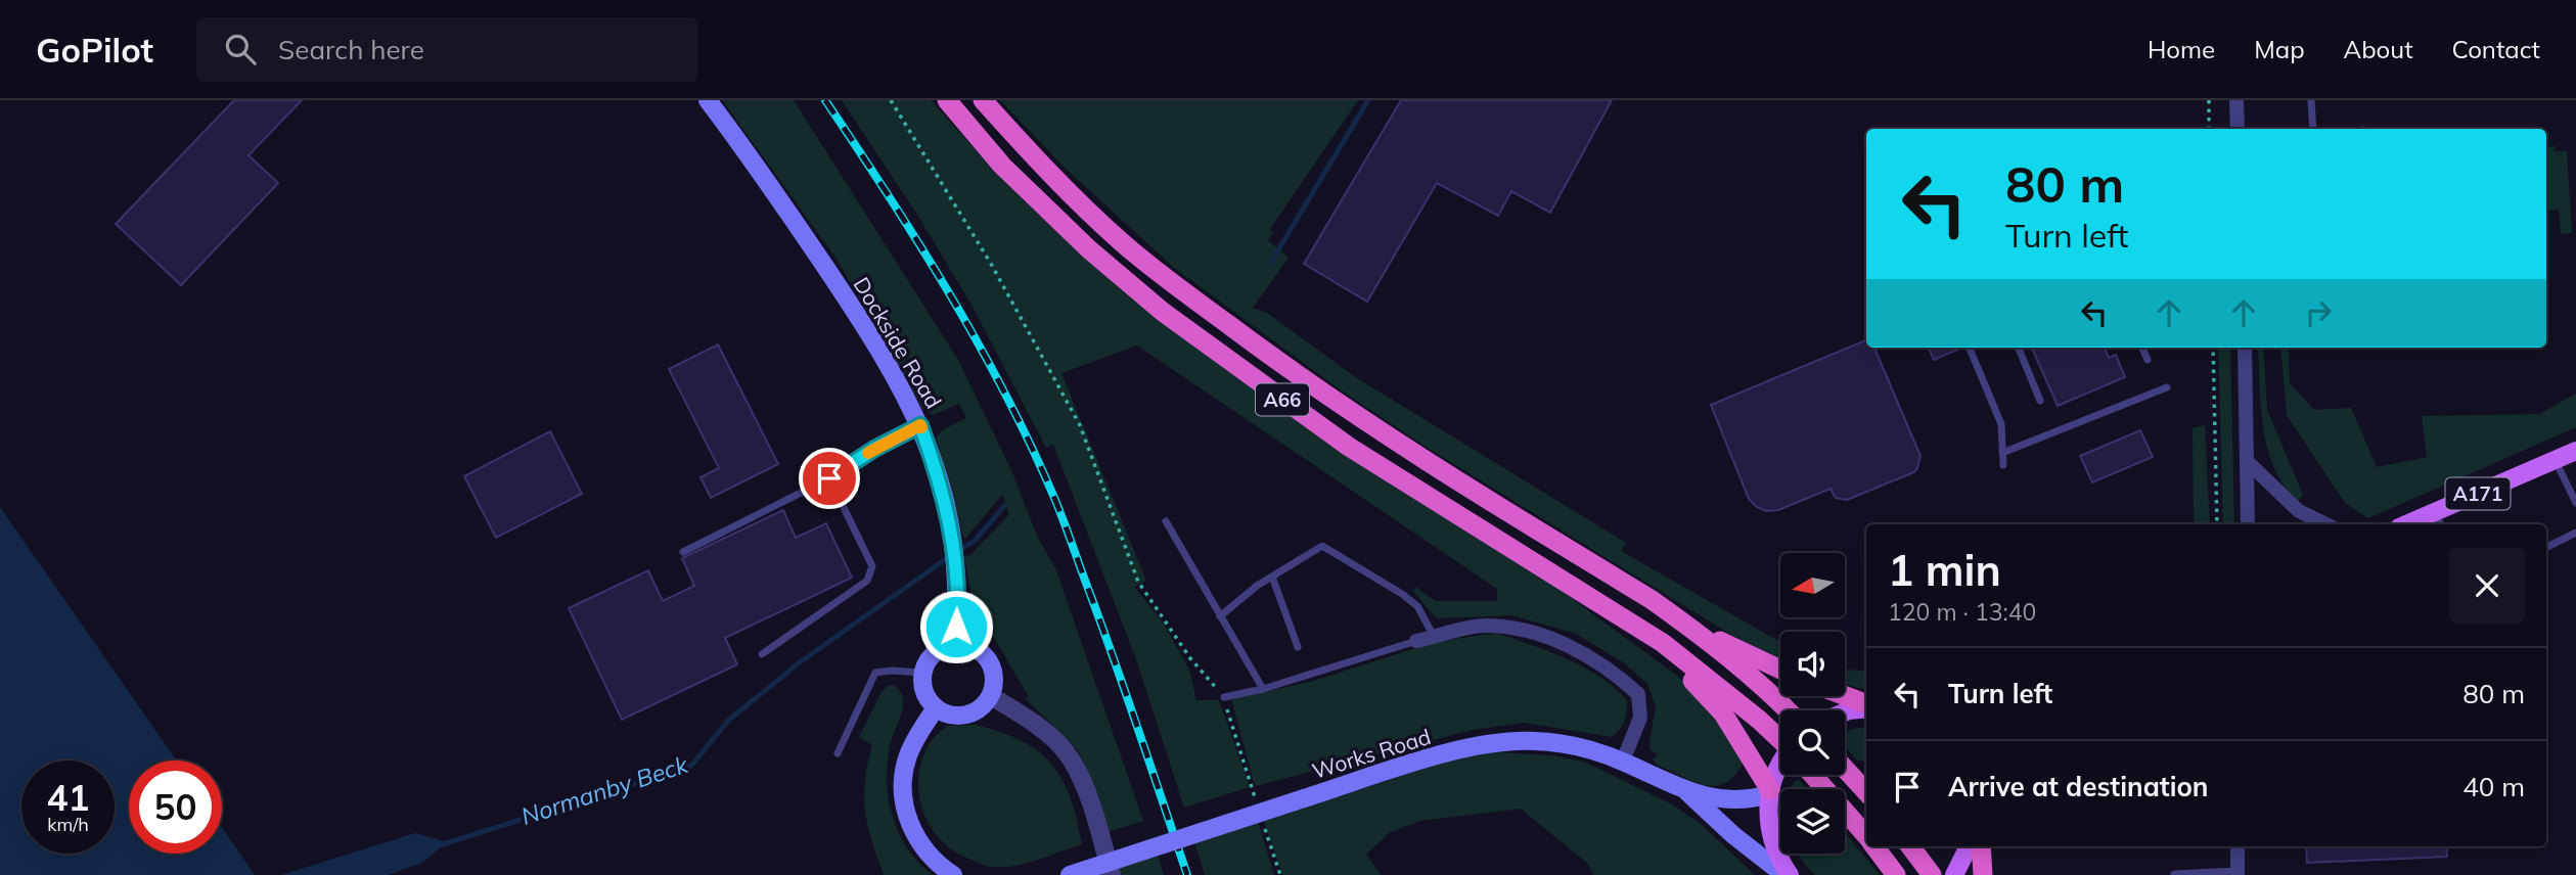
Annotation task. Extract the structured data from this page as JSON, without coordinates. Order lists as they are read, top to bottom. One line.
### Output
{"streets":{"highway":["A66"],"main road":["Dockside Road","A171","Works Road"]},"crossings":[["A66","Works Road"]],"water":["Normanby Beck"],"north":"left","page":{"header":"GoPilot","search":"Search here","nav":["Home","Map","About","Contact"],"turn":["80 m","Turn left"],"heading":["1 min","120 m · 13:40"],"list":[{"name":"Turn left","value":"80 m"},{"name":"Arrive at destination","value":"40 m"}],"speed":"41 km/h","limit":"50"}}
